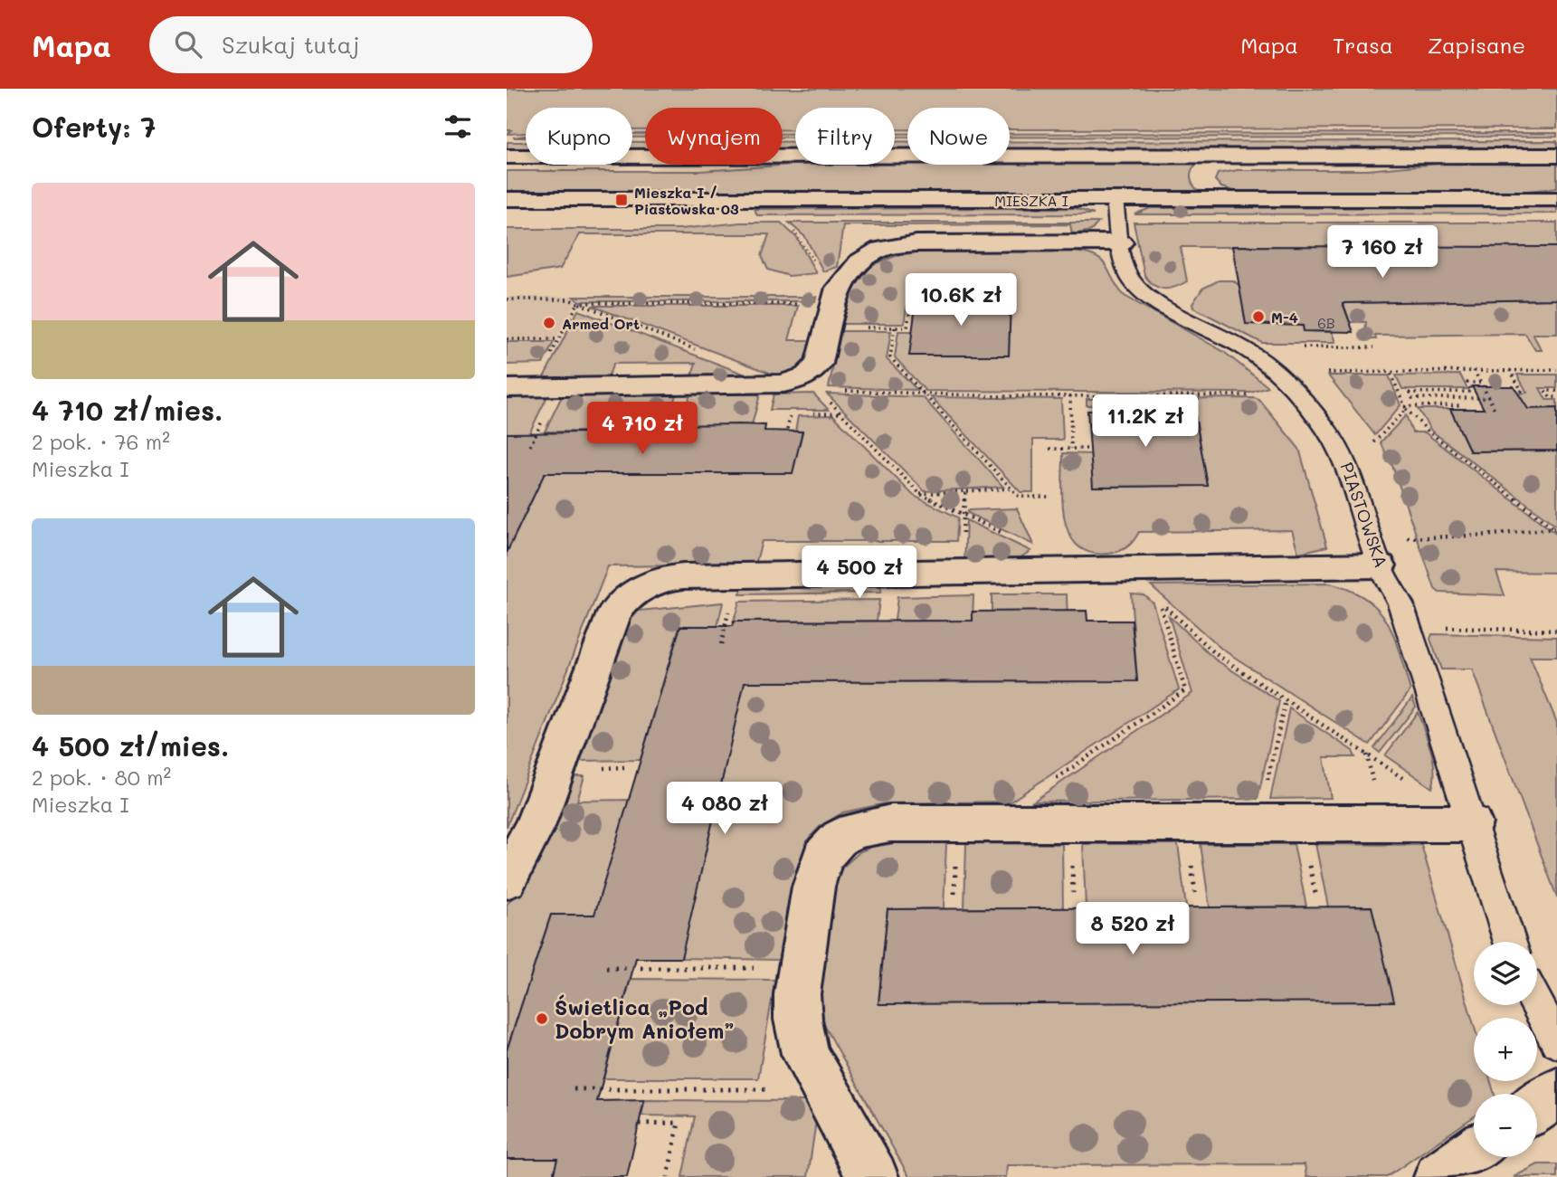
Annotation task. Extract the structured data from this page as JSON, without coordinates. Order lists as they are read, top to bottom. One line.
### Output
{"streets":{"street":["MIESZKA I"],"lane":["PIASTOWSKA"]},"crossings":[["MIESZKA I","PIASTOWSKA"]],"places":{"transit":["Mieszka I / Piastowska 03"],"other":["M-4","Armed Ort","Świetlica „Pod Dobrym Aniołem”"]},"house_numbers":["6B"],"page":{"header":"Mapa","search":"Szukaj tutaj","nav":["Mapa","Trasa","Zapisane"],"heading":"Oferty: 7","chip":["Kupno","Wynajem","Filtry","Nowe"],"list":[{"name":"4 710 zł/mies.","note":"2 pok. · 76 m² · Mieszka I"},{"name":"4 500 zł/mies.","note":"2 pok. · 80 m² · Mieszka I"}],"price":["7 160 zł","10.6K zł","11.2K zł","4 710 zł","4 500 zł","4 080 zł","8 520 zł"],"map_buttons":["+","−"]}}
